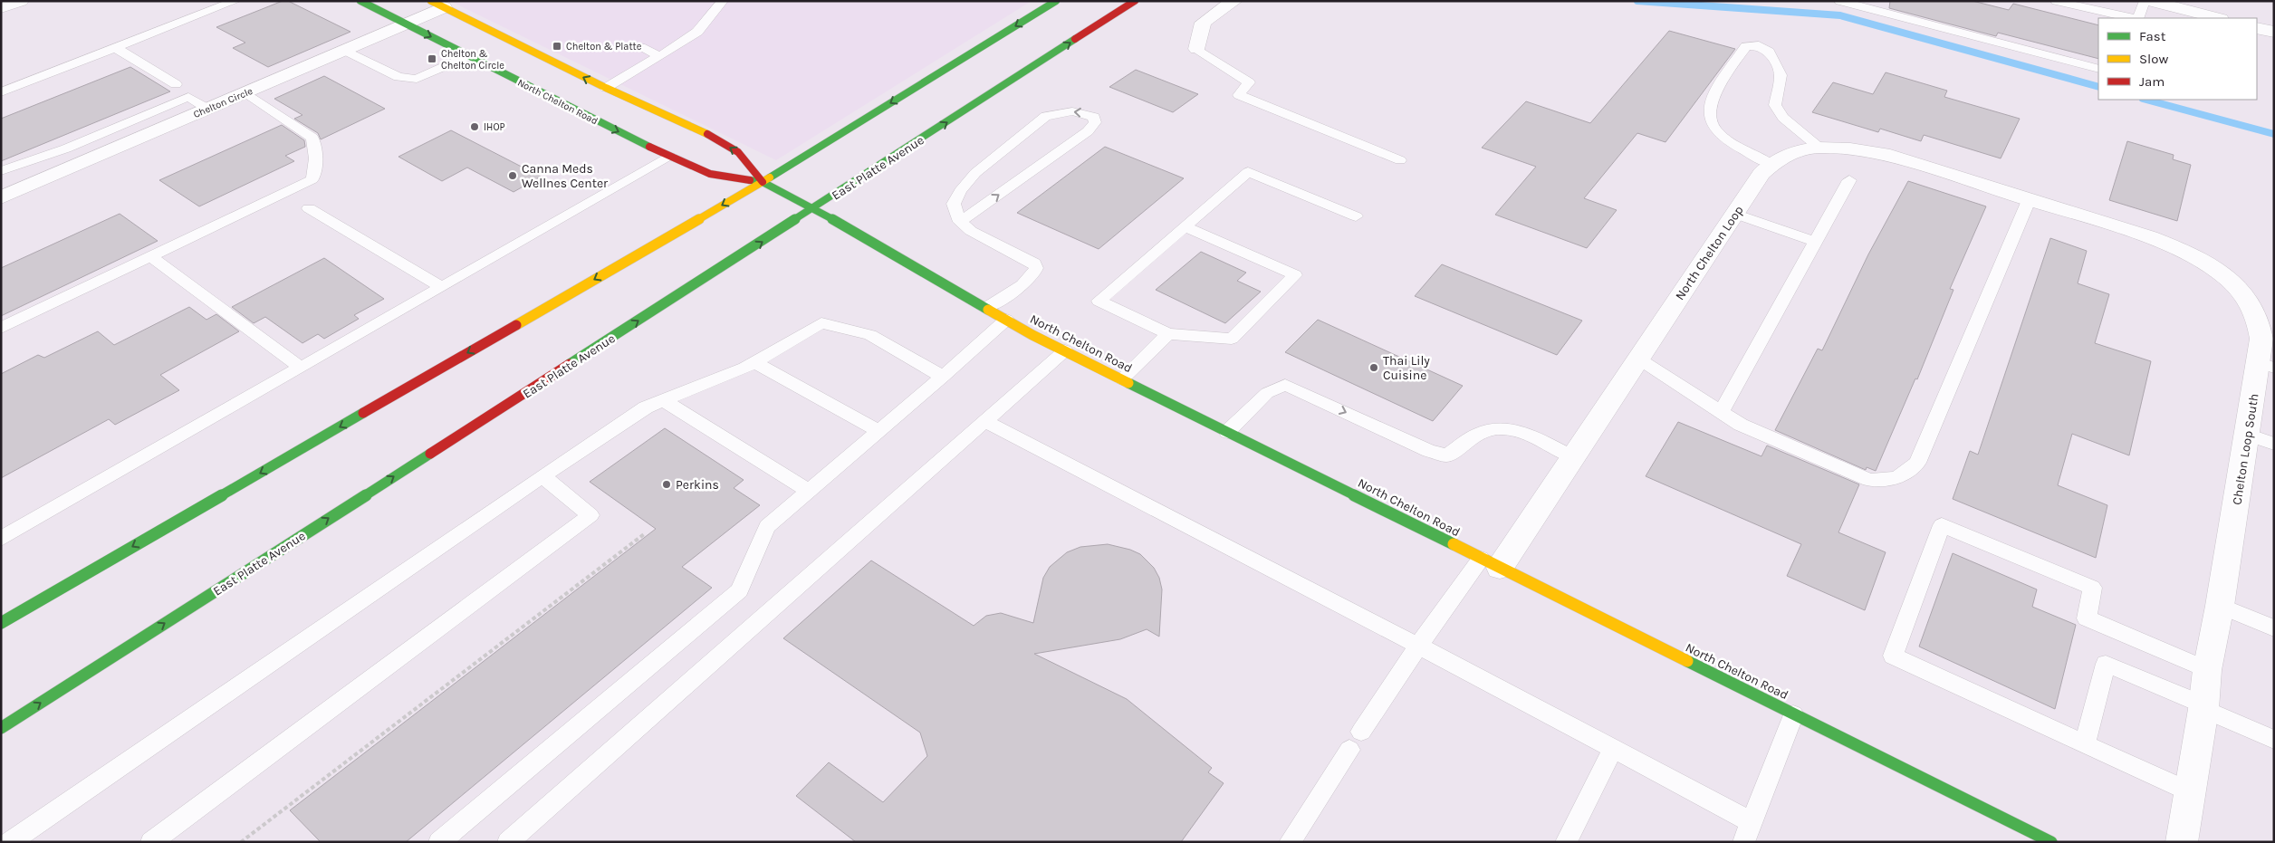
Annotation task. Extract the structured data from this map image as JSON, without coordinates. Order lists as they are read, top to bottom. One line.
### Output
{"streets":{"main road":["North Chelton Road","East Platte Avenue"],"street":["Chelton Circle","North Chelton Loop","Chelton Loop South"]},"crossings":[["North Chelton Road","Chelton Circle"],["North Chelton Road","East Platte Avenue"],["North Chelton Road","North Chelton Loop"],["North Chelton Loop","Chelton Loop South"]],"places":{"transit":["Chelton & Platte","Chelton & Chelton Circle"],"other":["IHOP","Canna Meds Wellnes Center","Thai Lily Cuisine","Perkins"]},"legend":["Fast","Slow","Jam"]}
